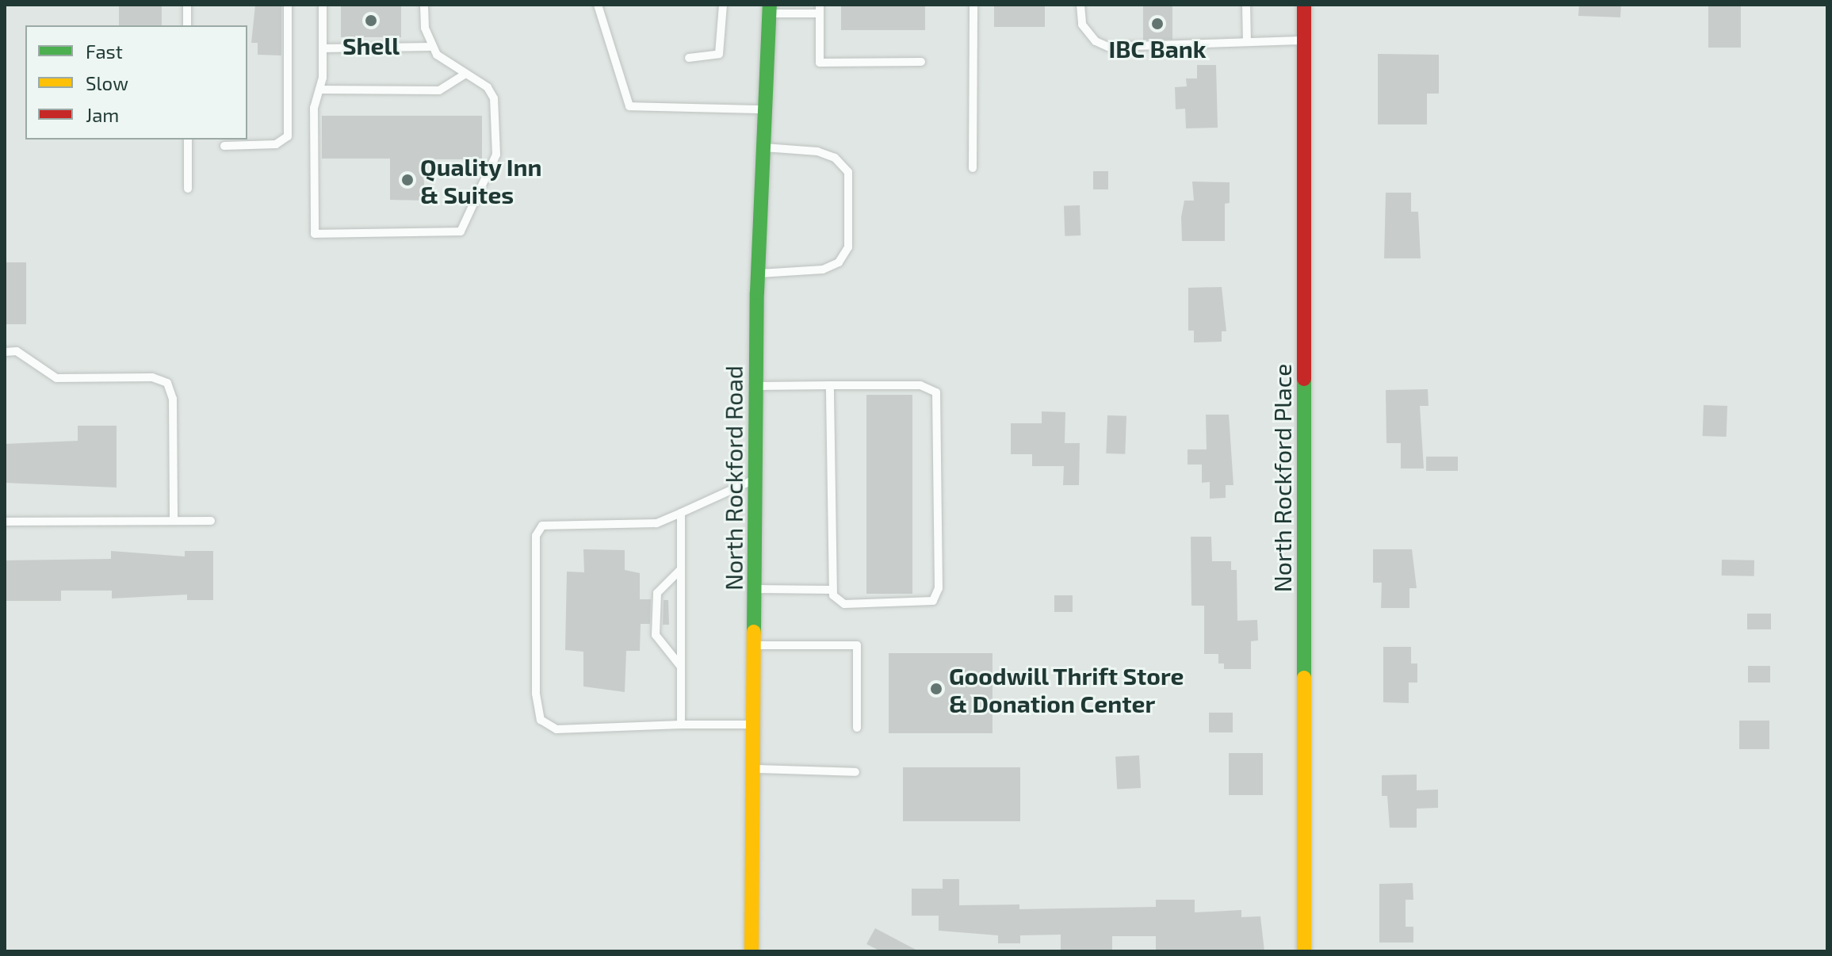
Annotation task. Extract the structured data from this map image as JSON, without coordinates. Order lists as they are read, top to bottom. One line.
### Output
{"streets":{"street":["North Rockford Road","North Rockford Place"]},"places":["Shell","IBC Bank","Quality Inn & Suites","Goodwill Thrift Store & Donation Center"],"legend":["Fast","Slow","Jam"]}
